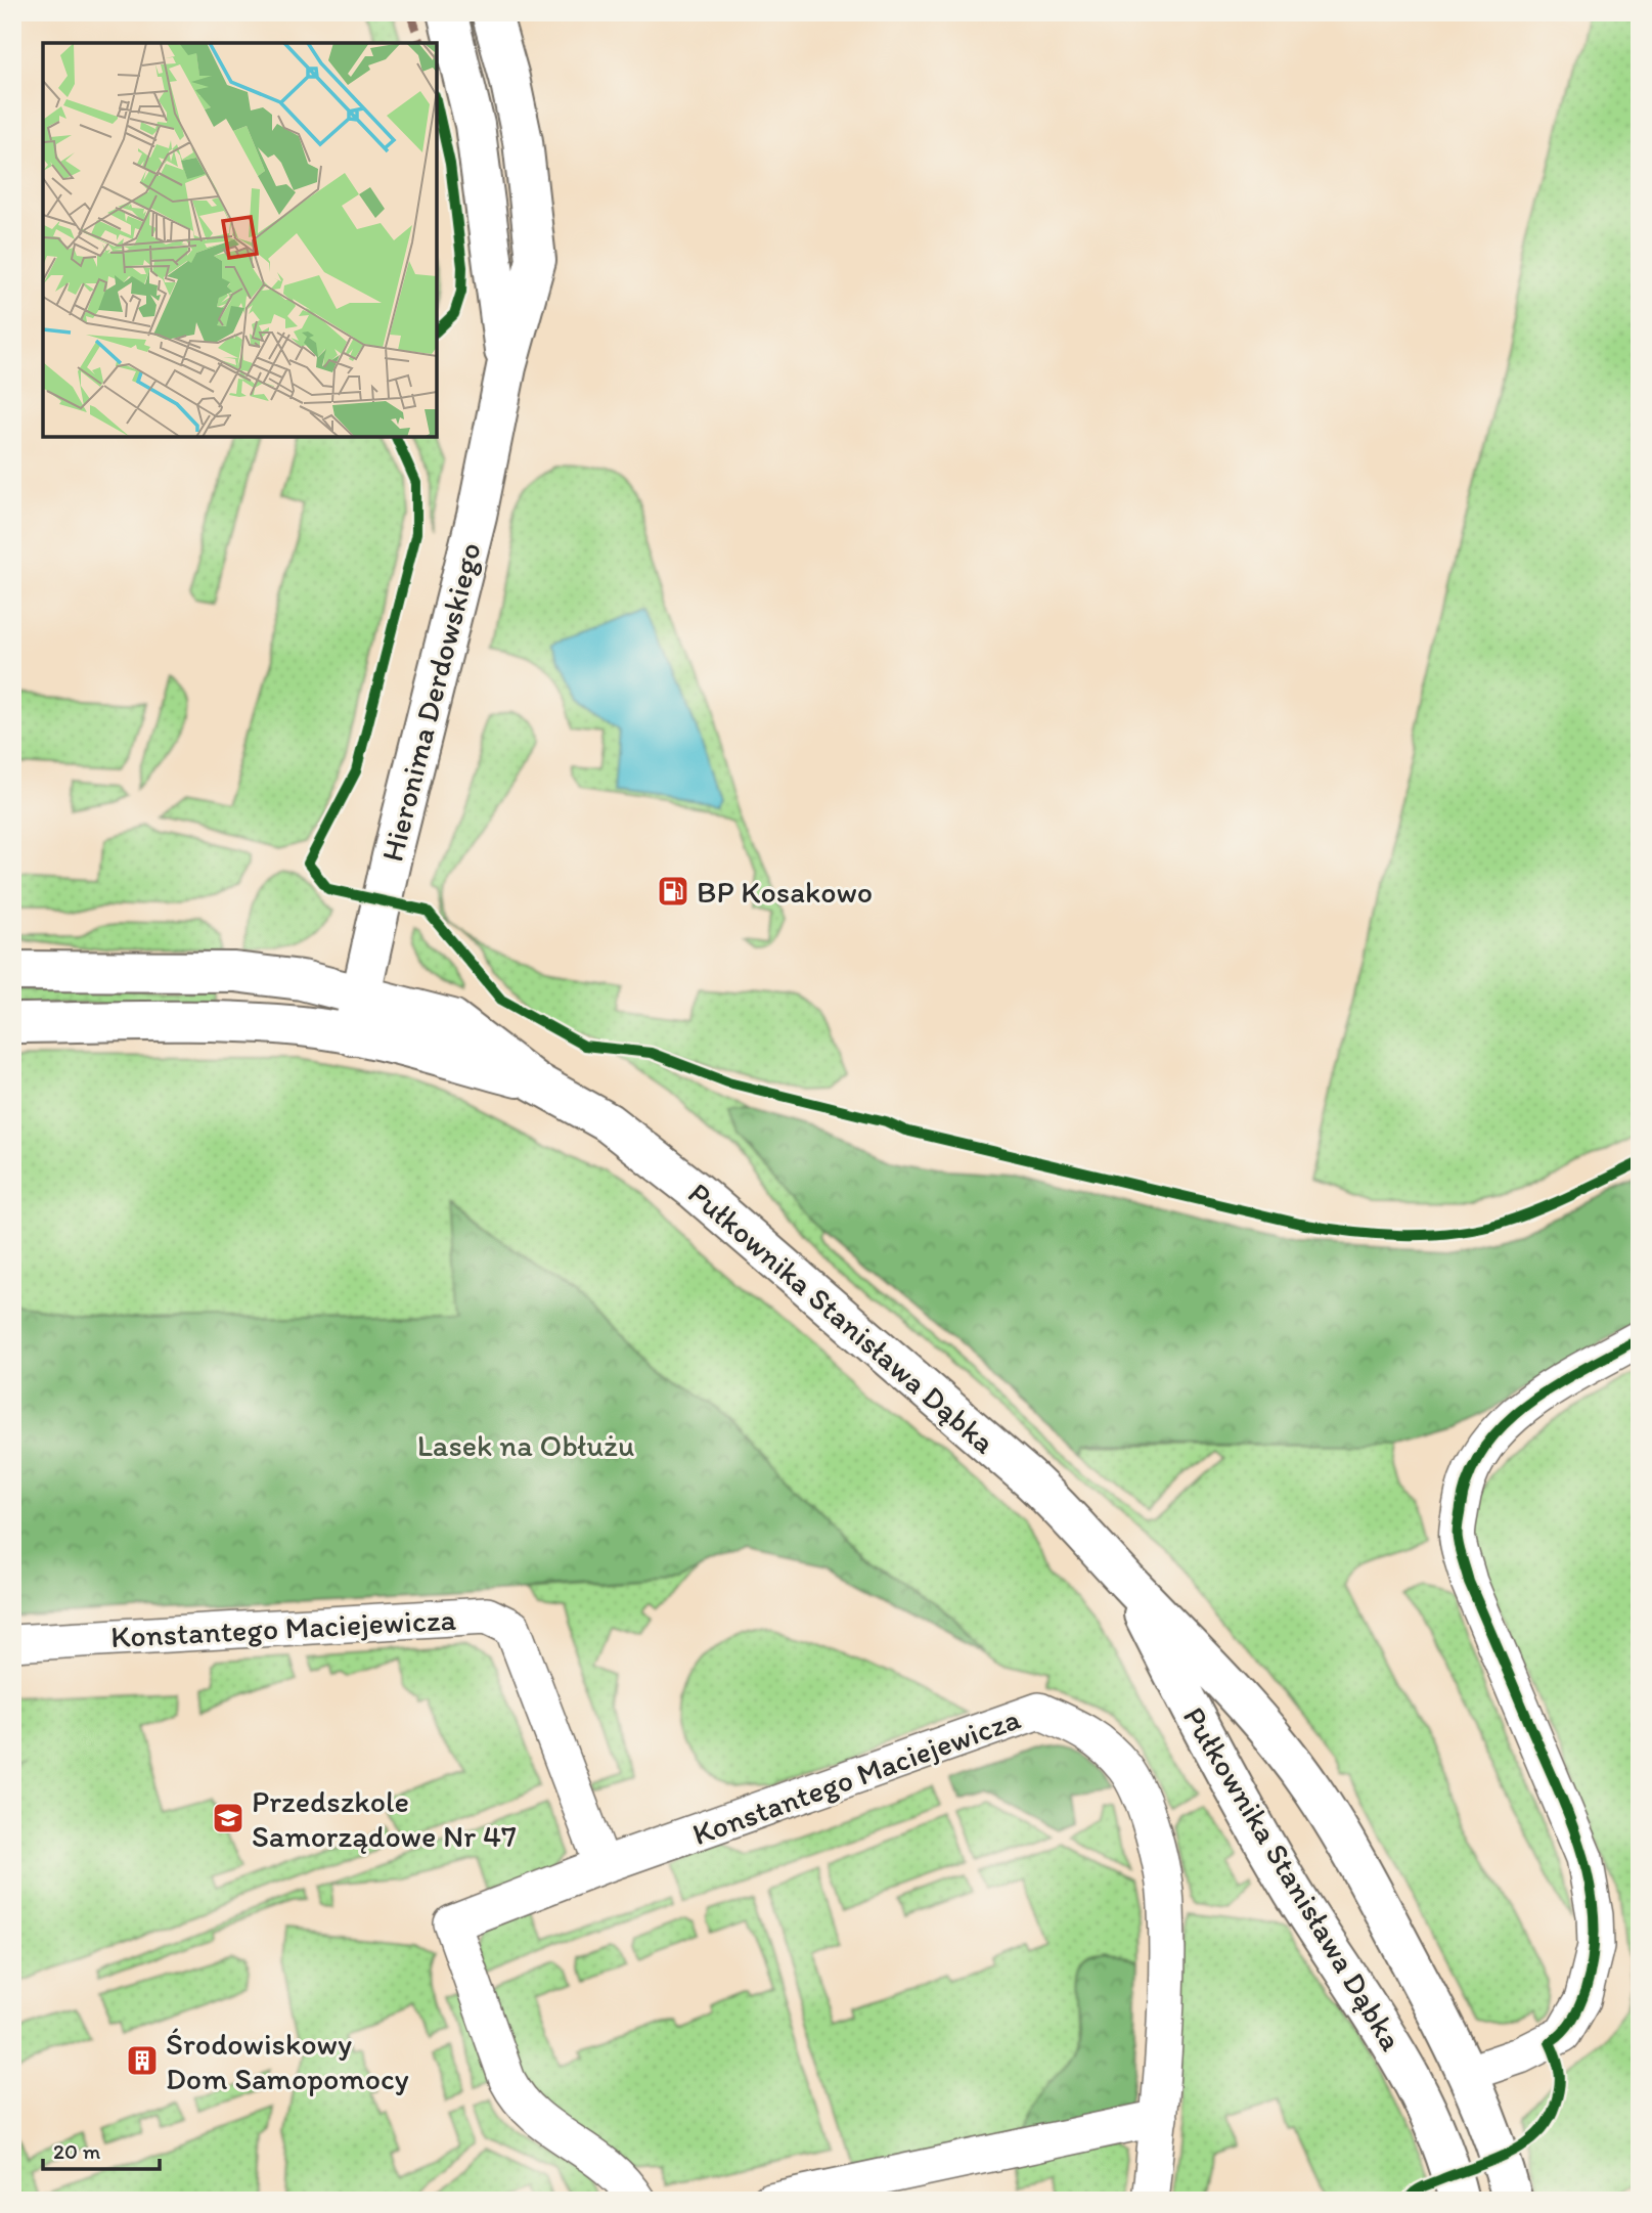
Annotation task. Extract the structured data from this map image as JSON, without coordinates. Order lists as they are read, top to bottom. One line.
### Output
{"streets":{"main road":["Hieronima Derdowskiego","Pułkownika Stanisława Dąbka"],"street":["Konstantego Maciejewicza"]},"crossings":[["Hieronima Derdowskiego","Pułkownika Stanisława Dąbka"]],"parks":["Lasek na Obłużu"],"places":{"fuel station":["BP Kosakowo"],"school or university":["Przedszkole Samorządowe Nr 47"],"building":["Środowiskowy Dom Samopomocy"]},"scale_bar":"20 m"}
